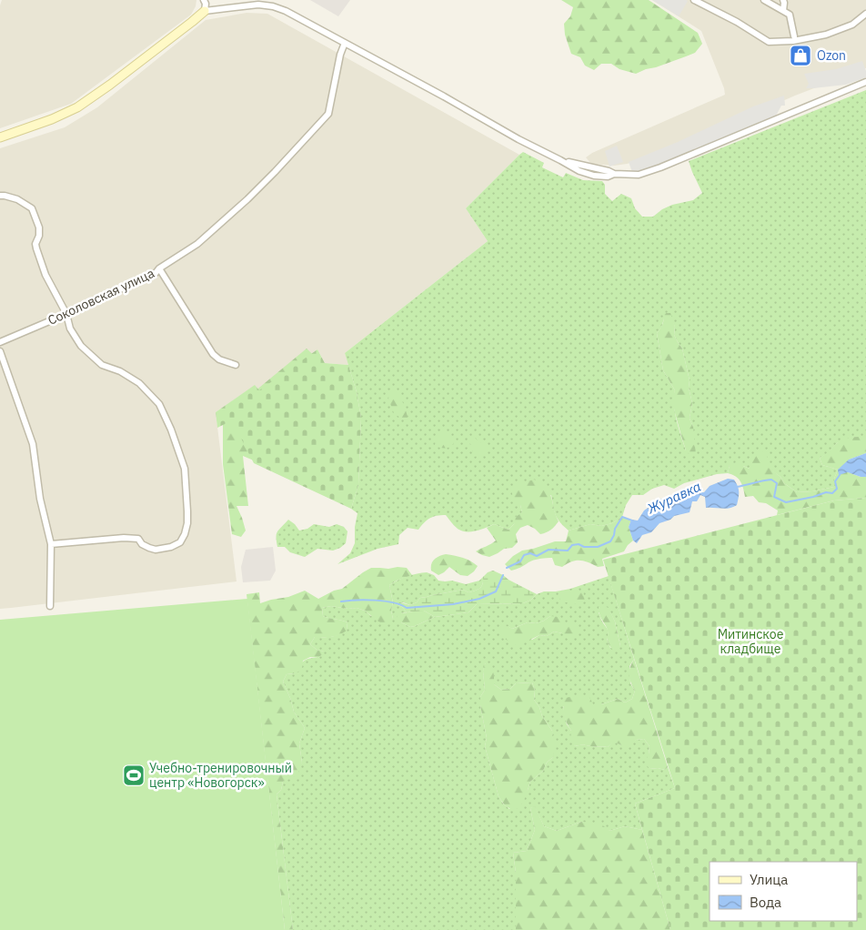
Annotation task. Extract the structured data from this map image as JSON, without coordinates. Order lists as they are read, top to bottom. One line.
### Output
{"streets":{"street":["Соколовская улица"]},"water":["Журавка"],"parks":["Митинское кладбище"],"places":{"shop":["Ozon"],"sports":["Учебно-тренировочный центр «Новогорск»"]},"legend":["Улица","Вода"]}
